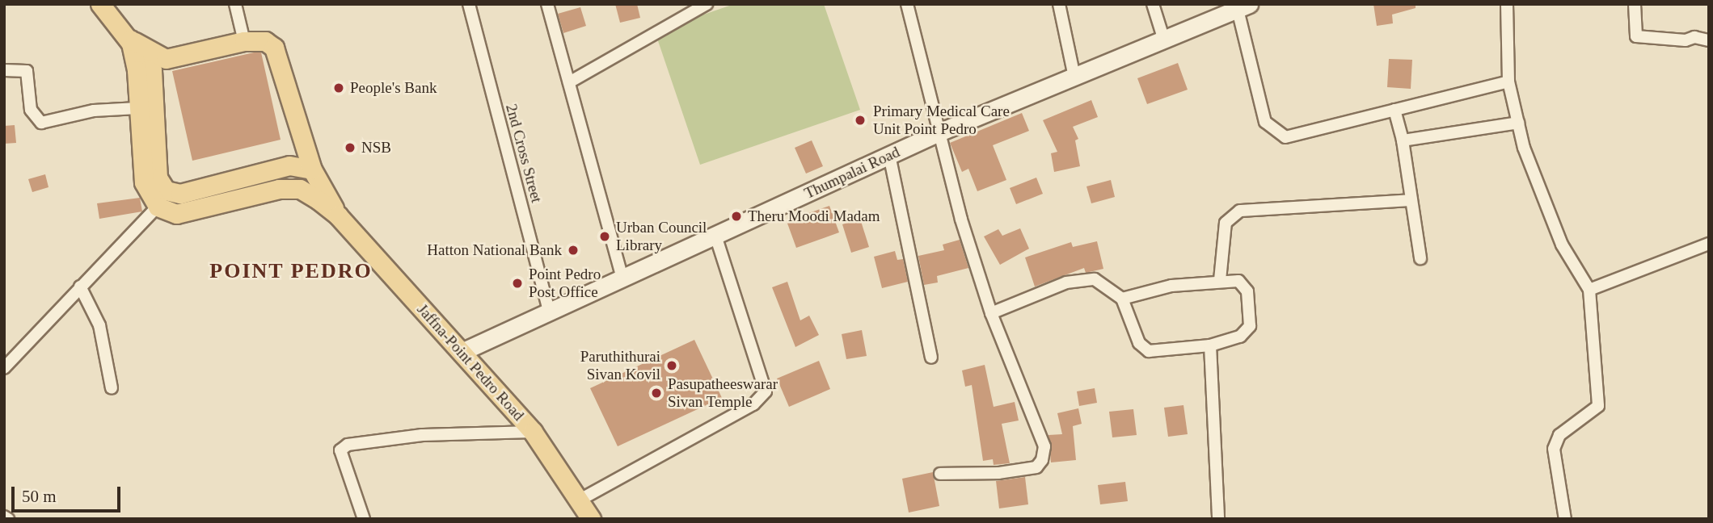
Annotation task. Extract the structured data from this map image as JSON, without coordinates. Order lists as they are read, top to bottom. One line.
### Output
{"streets":{"main road":["Jaffna-Point Pedro Road"],"street":["2nd Cross Street","Thumpalai Road"]},"crossings":[["2nd Cross Street","Thumpalai Road"],["Thumpalai Road","Jaffna-Point Pedro Road"]],"districts":["POINT PEDRO"],"places":["People's Bank","Primary Medical Care Unit Point Pedro","NSB","Theru Moodi Madam","Urban Council Library","Hatton National Bank","Point Pedro Post Office","Paruthithurai Sivan Kovil","Pasupatheeswarar Sivan Temple"],"scale_bar":"50 m"}
